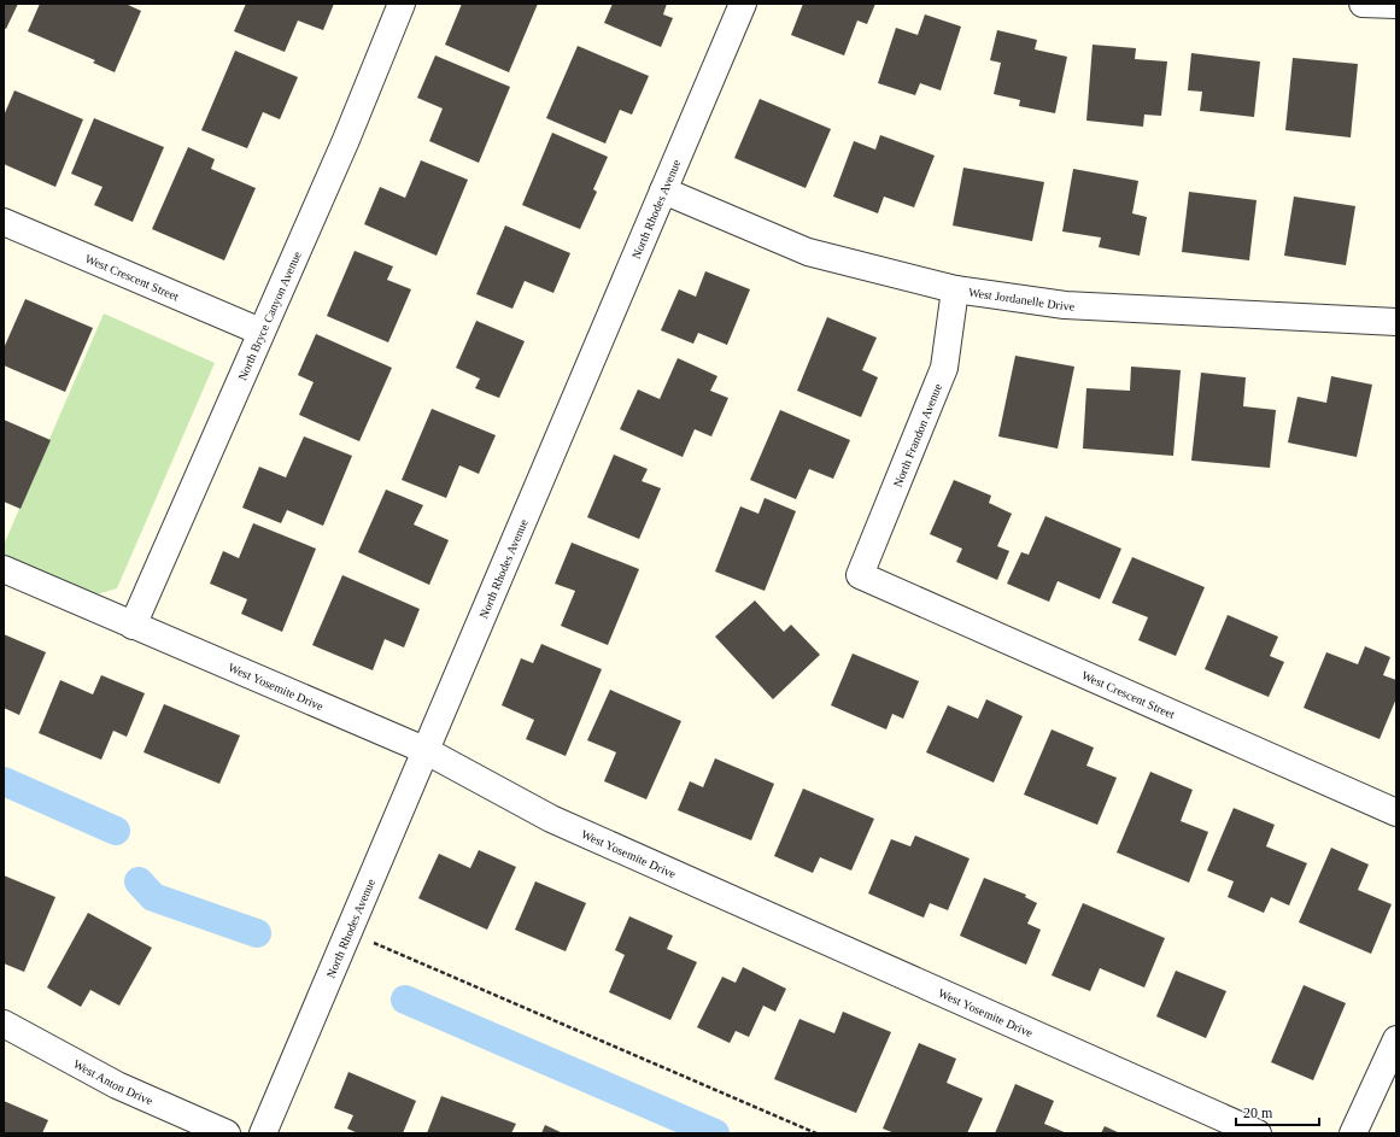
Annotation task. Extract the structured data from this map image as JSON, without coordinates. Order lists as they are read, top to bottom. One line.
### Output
{"streets":{"street":["North Rhodes Avenue","West Crescent Street","West Jordanelle Drive","North Bryce Canyon Avenue","North Frandon Avenue","West Yosemite Drive","West Anton Drive"]},"crossings":[["North Rhodes Avenue","West Jordanelle Drive"],["North Rhodes Avenue","West Yosemite Drive"],["West Crescent Street","North Bryce Canyon Avenue"],["West Crescent Street","North Frandon Avenue"],["West Jordanelle Drive","North Frandon Avenue"],["North Bryce Canyon Avenue","West Yosemite Drive"]],"scale_bar":"20 m"}
